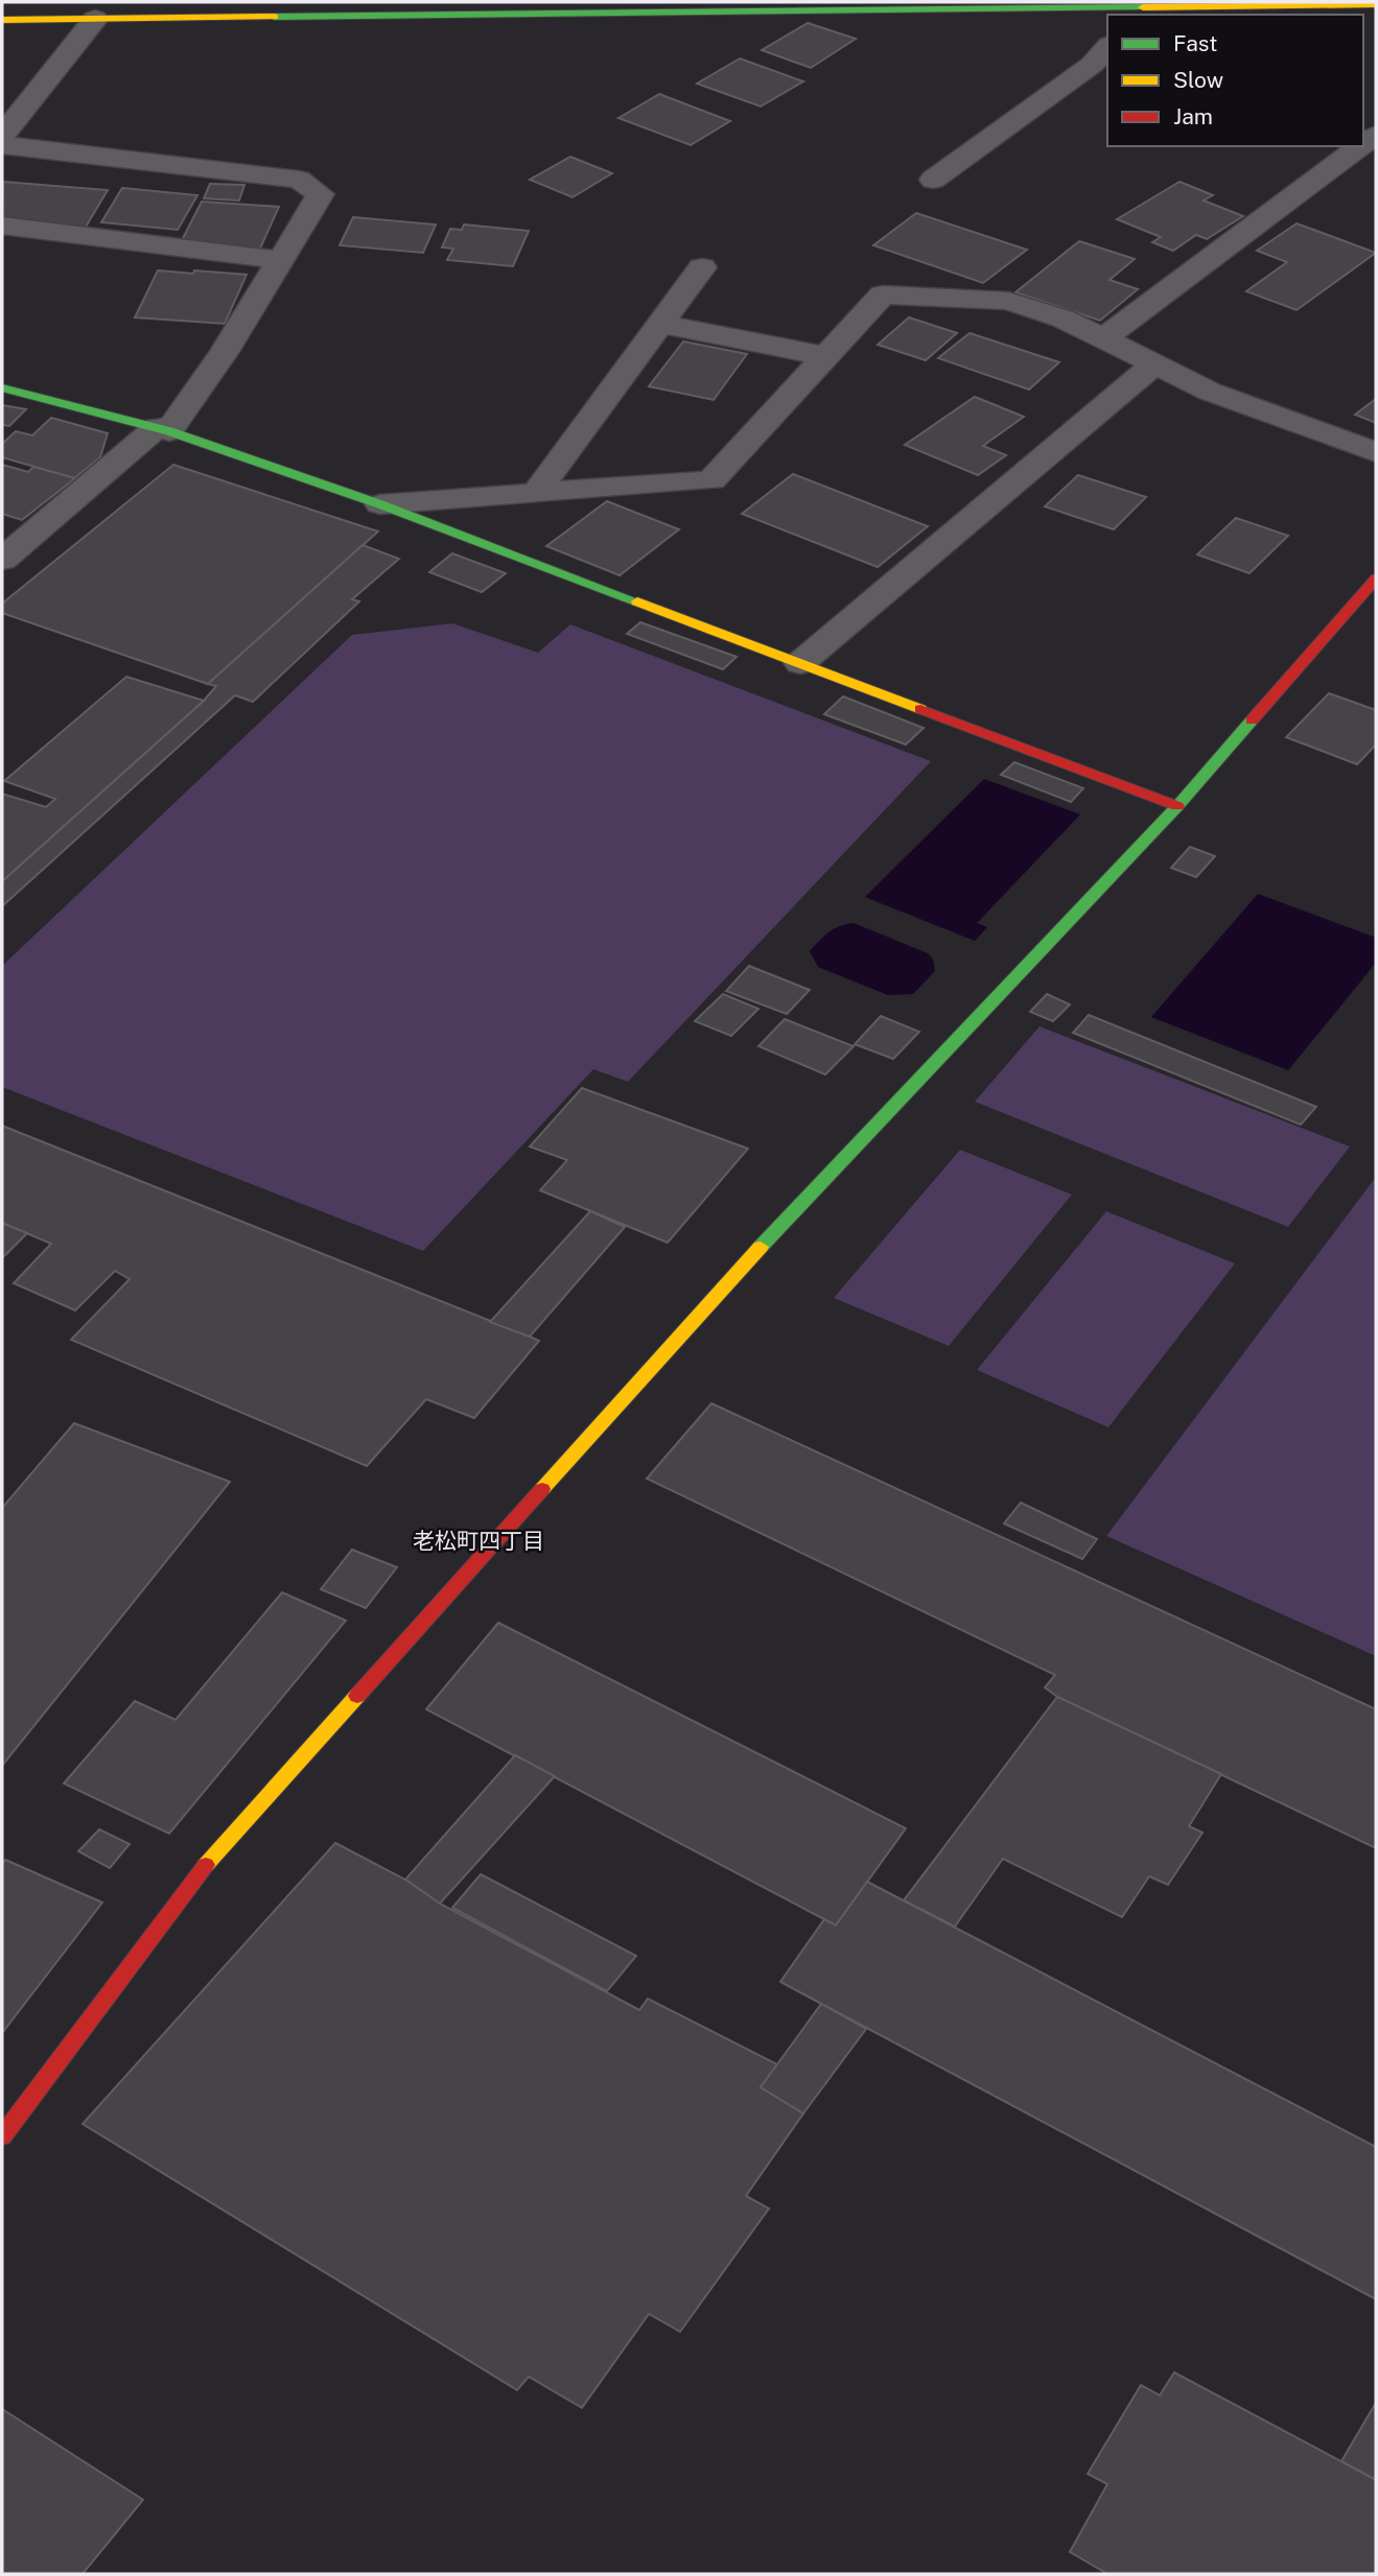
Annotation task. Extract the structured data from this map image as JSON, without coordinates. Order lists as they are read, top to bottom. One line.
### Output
{"districts":["老松町四丁目"],"legend":["Fast","Slow","Jam"]}
